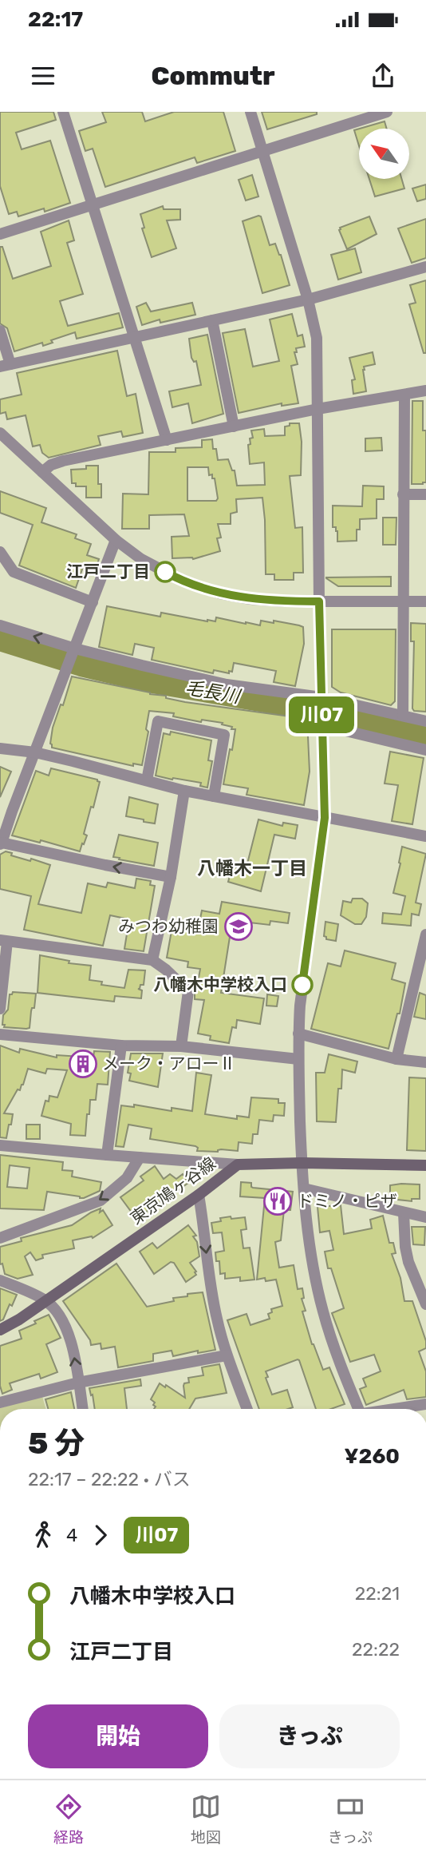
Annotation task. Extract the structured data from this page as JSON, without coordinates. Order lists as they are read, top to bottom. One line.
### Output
{"streets":{"main road":["東京鳩ヶ谷線"]},"districts":["八幡木一丁目"],"water":["毛長川"],"places":{"other":["江戸二丁目","八幡木中学校入口"],"school or university":["みつわ幼稚園"],"building":["メーク・アローⅡ"],"restaurant":["ドミノ・ピザ"]},"lines":["bus line 川07"],"north":"top left","page":{"status":"22:17","header":"Commutr","on_map":"川07","heading":["5 分","22:17 – 22:22 · バス","¥260"],"legs":["4","川07"],"list":[{"name":"八幡木中学校入口","value":"22:21"},{"name":"江戸二丁目","value":"22:22"}],"buttons":["開始","きっぷ"],"tabs":["経路","地図","きっぷ"]}}
